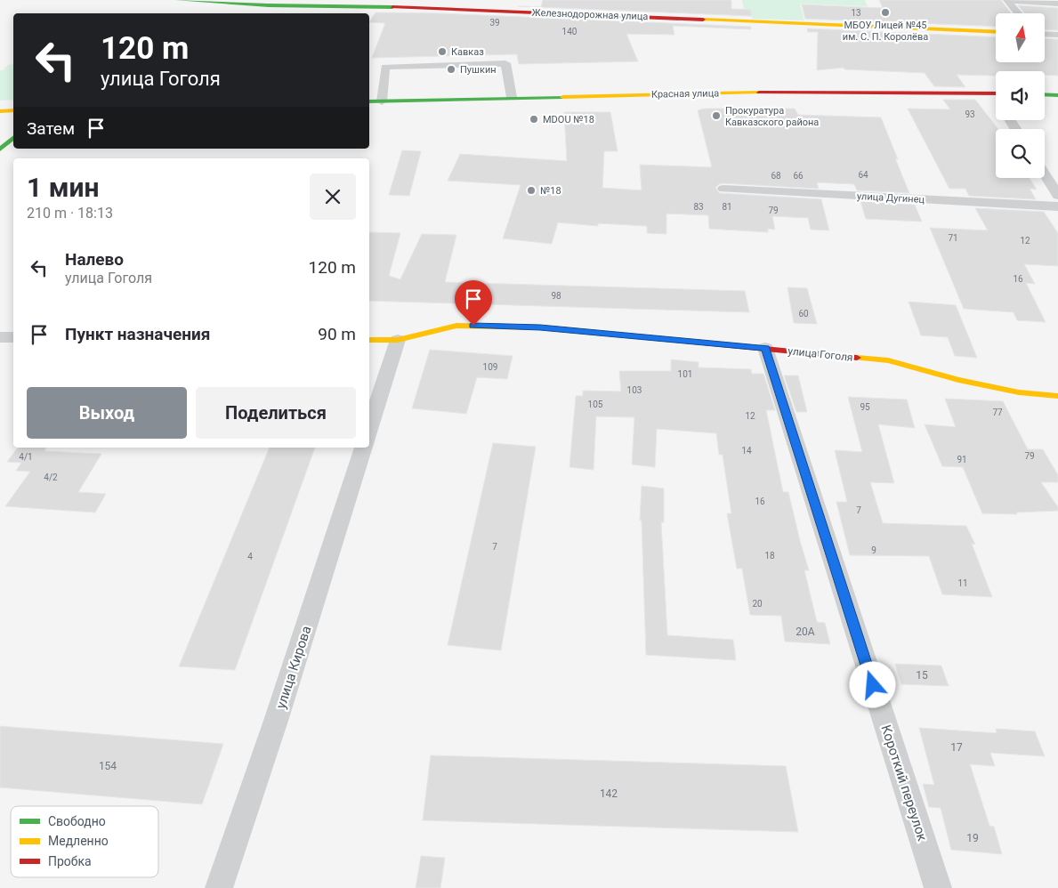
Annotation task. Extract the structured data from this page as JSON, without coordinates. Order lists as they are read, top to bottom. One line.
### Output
{"streets":{"street":["Железнодорожная улица","Красная улица","улица Дугинец","улица Гоголя","улица Кирова","Короткий переулок"]},"crossings":[["улица Гоголя","Короткий переулок"]],"places":["МБОУ Лицей №45 им. С. П. Королёва","Кавказ","Пушкин","Прокуратура Кавказского района","MDOU №18","№18"],"house_numbers":["13","39","140","93","64","68","66","83","81","79","71","12","16","98","60","109","101","103","105","95","77","12","14","79","4/1","91","4/2","16","7","7","9","18","4","11","20","20А","15","17","154","142","19"],"legend":["Свободно","Медленно","Пробка"],"north":"top","page":{"turn":["120 m","улица Гоголя"],"then":"Затем","heading":["1 мин","210 m · 18:13"],"list":[{"name":"Налево","note":"улица Гоголя","value":"120 m"},{"name":"Пункт назначения","value":"90 m"}],"buttons":["Выход","Поделиться"]}}
